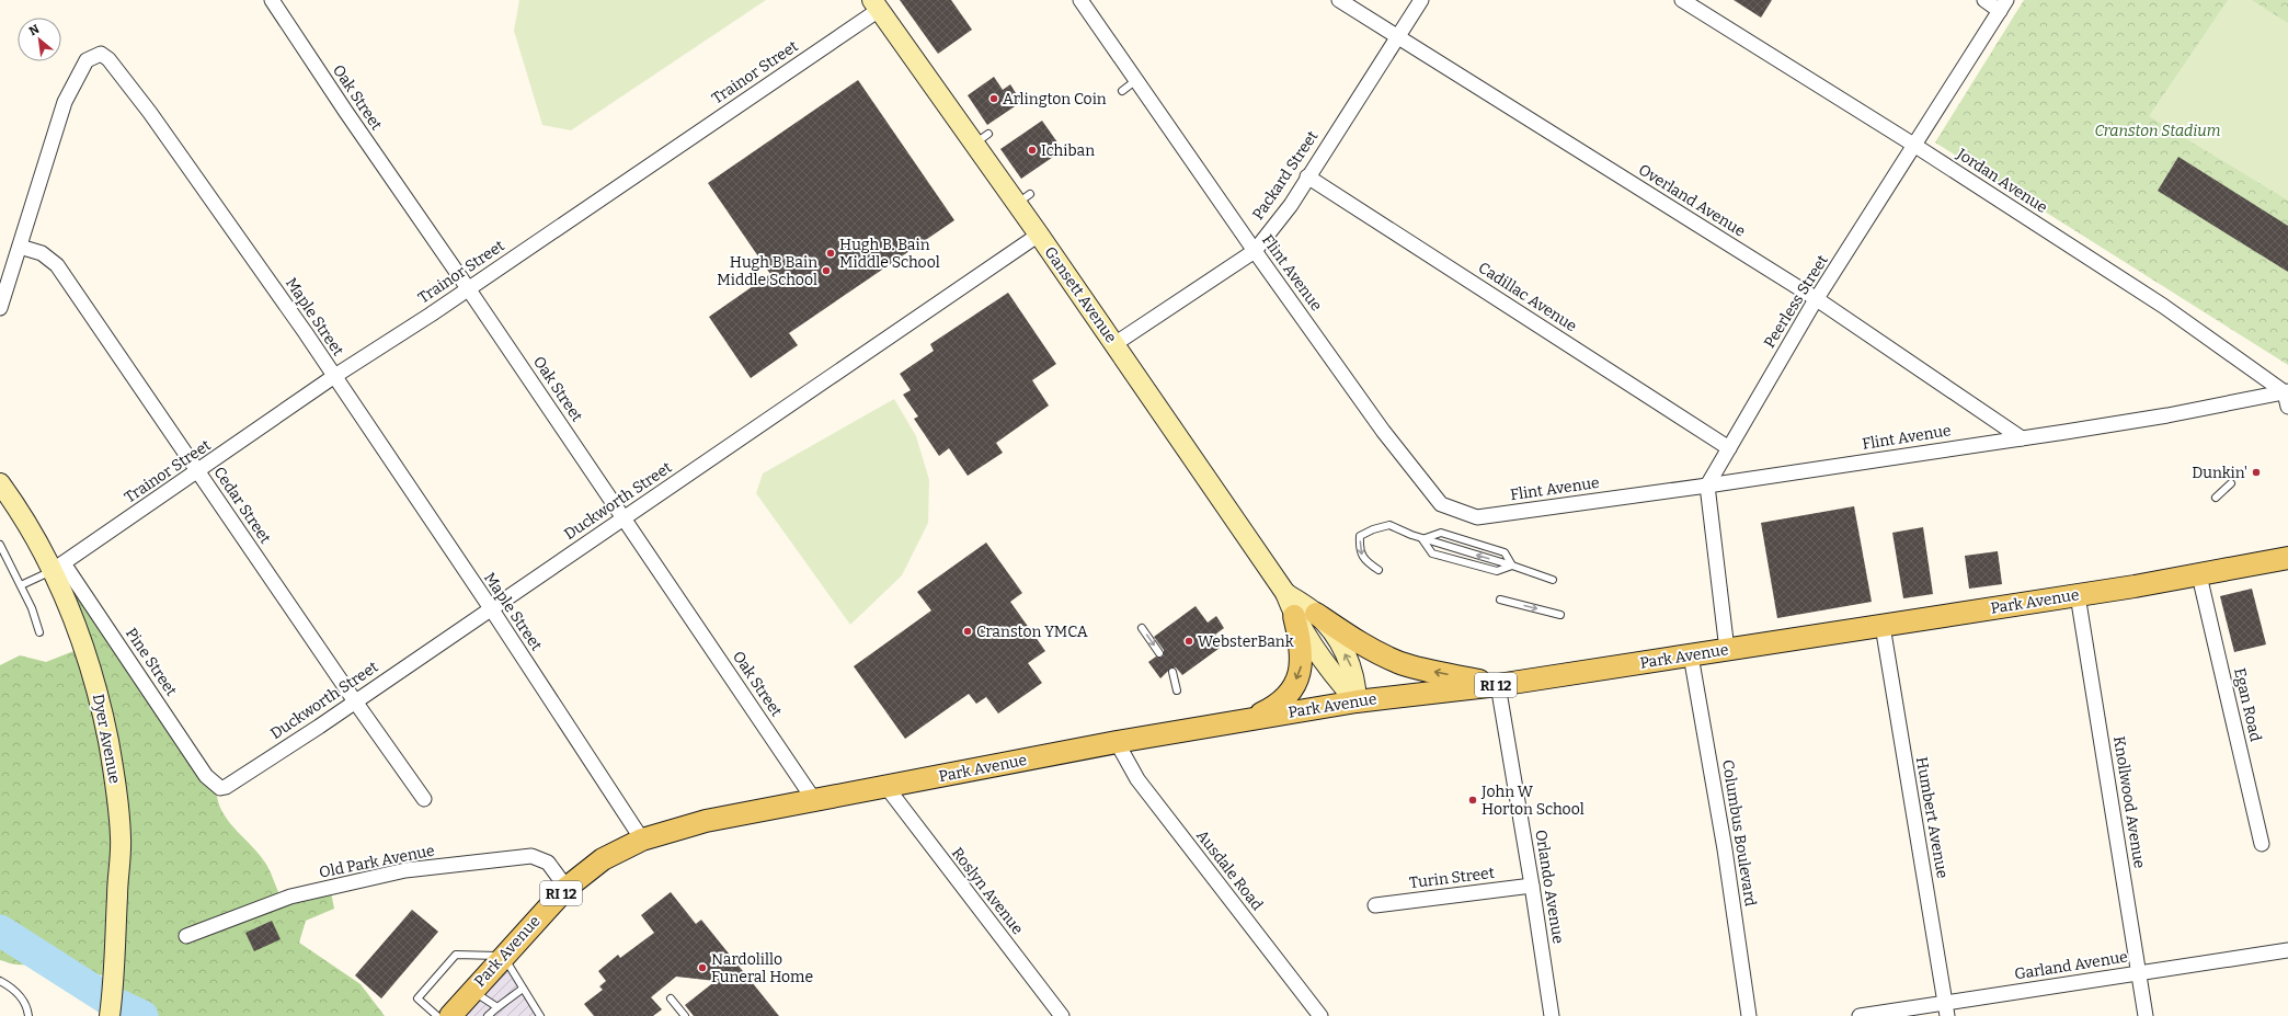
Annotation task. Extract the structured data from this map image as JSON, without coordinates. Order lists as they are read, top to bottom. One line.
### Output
{"streets":{"main road":["Gansett Avenue","Park Avenue","RI 12","Dyer Avenue"],"street":["Trainor Street","Oak Street","Packard Street","Jordan Avenue","Overland Avenue","Flint Avenue","Cadillac Avenue","Peerless Street","Maple Street","Duckworth Street","Cedar Street","Pine Street","Egan Road","Knollwood Avenue","Humbert Avenue","Columbus Boulevard","Old Park Avenue","Ausdale Road","Turin Street","Orlando Avenue","Roslyn Avenue","Garland Avenue"]},"crossings":[["Trainor Street","Oak Street"],["Trainor Street","Gansett Avenue"],["Trainor Street","Maple Street"],["Trainor Street","Cedar Street"],["Trainor Street","Pine Street"],["Trainor Street","Dyer Avenue"],["Oak Street","Duckworth Street"],["Oak Street","Park Avenue"],["Packard Street","Overland Avenue"],["Packard Street","Flint Avenue"],["Packard Street","Gansett Avenue"],["Packard Street","Cadillac Avenue"],["Jordan Avenue","Flint Avenue"],["Jordan Avenue","Peerless Street"],["Overland Avenue","Flint Avenue"],["Overland Avenue","Peerless Street"],["Flint Avenue","Peerless Street"],["Gansett Avenue","Duckworth Street"],["Gansett Avenue","Park Avenue"],["Cadillac Avenue","Peerless Street"],["Maple Street","Duckworth Street"],["Maple Street","Cedar Street"],["Maple Street","Park Avenue"],["Duckworth Street","Cedar Street"],["Duckworth Street","Pine Street"],["Park Avenue","Egan Road"],["Park Avenue","Knollwood Avenue"],["Park Avenue","Humbert Avenue"],["Park Avenue","Columbus Boulevard"],["Park Avenue","Old Park Avenue"],["Park Avenue","Ausdale Road"],["Park Avenue","Orlando Avenue"],["Park Avenue","Roslyn Avenue"],["Pine Street","Dyer Avenue"],["Knollwood Avenue","Garland Avenue"],["Humbert Avenue","Garland Avenue"],["Turin Street","Orlando Avenue"]],"parks":["Cranston Stadium"],"places":["Arlington Coin","Ichiban","Hugh B. Bain Middle School","Hugh B Bain Middle School","Dunkin'","Cranston YMCA","WebsterBank","John W Horton School","Nardolillo Funeral Home"],"north":"top left"}
